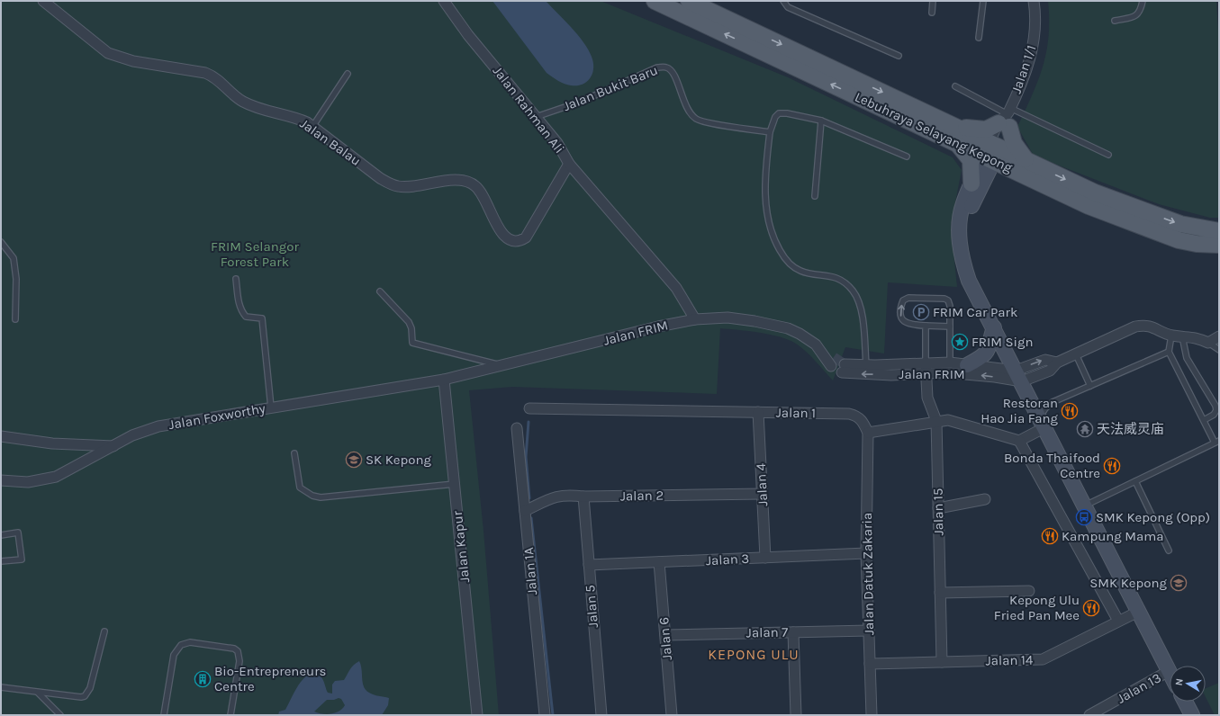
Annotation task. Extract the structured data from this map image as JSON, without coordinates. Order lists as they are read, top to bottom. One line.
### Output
{"streets":{"main road":["Lebuhraya Selayang Kepong"],"street":["Jalan 1/1","Jalan Rahman Ali","Jalan Balau","Jalan FRIM","Jalan 1","Jalan Foxworthy","Jalan 4","Jalan 2","Jalan 15","Jalan Kapur","Jalan 3","Jalan 1A","Jalan Datuk Zakaria","Jalan 5","Jalan 7","Jalan 6","Jalan 14","Jalan 13"],"lane":["Jalan Bukit Baru"]},"crossings":[["Jalan 1/1","Lebuhraya Selayang Kepong"],["Jalan Bukit Baru","Jalan Rahman Ali"],["Jalan Rahman Ali","Jalan Balau"],["Jalan Rahman Ali","Jalan FRIM"],["Jalan FRIM","Jalan Foxworthy"],["Jalan FRIM","Jalan 15"],["Jalan FRIM","Jalan Kapur"],["Jalan 1","Jalan 4"],["Jalan 1","Jalan Datuk Zakaria"],["Jalan Foxworthy","Jalan Kapur"],["Jalan 4","Jalan 2"],["Jalan 4","Jalan 3"],["Jalan 2","Jalan 1A"],["Jalan 2","Jalan 5"],["Jalan 15","Jalan 14"],["Jalan 3","Jalan Datuk Zakaria"],["Jalan 3","Jalan 5"],["Jalan 3","Jalan 6"],["Jalan Datuk Zakaria","Jalan 7"],["Jalan Datuk Zakaria","Jalan 14"],["Jalan 7","Jalan 6"]],"districts":["KEPONG ULU"],"parks":["FRIM Selangor Forest Park"],"places":{"parking":["FRIM Car Park"],"place":["FRIM Sign"],"restaurant":["Restoran Hao Jia Fang","Bonda Thaifood Centre","Kampung Mama","Kepong Ulu Fried Pan Mee"],"temple":["天法威灵庙"],"school or university":["SK Kepong","SMK Kepong"],"bus stop":["SMK Kepong (Opp)"],"building":["Bio-Entrepreneurs Centre"]},"north":"left"}
